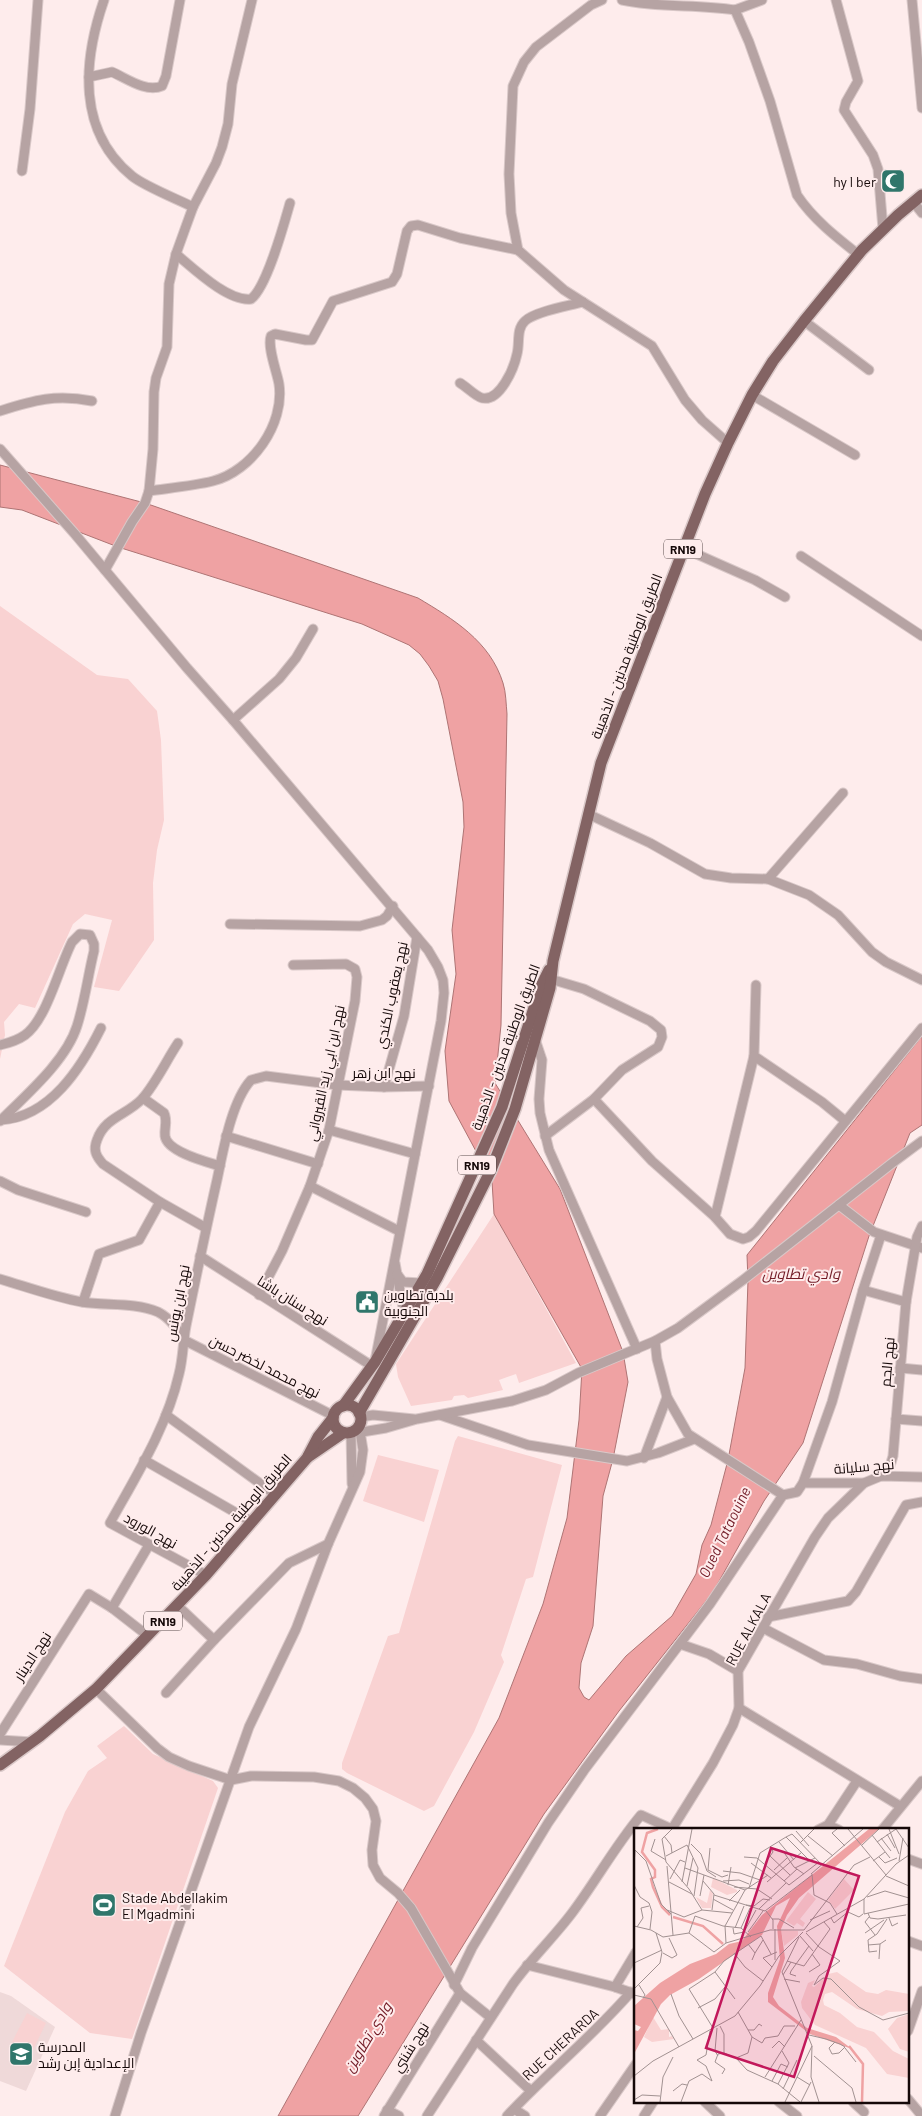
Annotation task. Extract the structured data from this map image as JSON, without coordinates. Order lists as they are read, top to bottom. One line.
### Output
{"streets":{"main road":["RN19","الطريق الوطنية مدنين - الذهيبة"],"street":["نهج يعقوب الكندي","نهج ابن زهر","نهج ابن ابي زيد القيرواني","نهج سنان باشا","نهج ابن يونس","نهج الجم","نهج محمد لخضر حسن","نهج سليانة","نهج الورود","RUE ALKALA","نهج الدينار","RUE CHERARDA","نهج شنني"]},"crossings":[["RN19","الطريق الوطنية مدنين - الذهيبة"],["RN19","نهج محمد لخضر حسن"],["الطريق الوطنية مدنين - الذهيبة","نهج سنان باشا"],["الطريق الوطنية مدنين - الذهيبة","نهج محمد لخضر حسن"],["الطريق الوطنية مدنين - الذهيبة","نهج الورود"],["نهج يعقوب الكندي","نهج ابن زهر"],["نهج ابن زهر","نهج ابن ابي زيد القيرواني"],["نهج ابن زهر","نهج ابن يونس"],["نهج ابن ابي زيد القيرواني","نهج سنان باشا"],["نهج سنان باشا","نهج ابن يونس"],["نهج ابن يونس","نهج محمد لخضر حسن"],["نهج ابن يونس","نهج الورود"],["نهج الجم","نهج سليانة"],["نهج سليانة","RUE ALKALA"]],"water":["وادي تطاوين","Oued Tataouine"],"places":{"mosque":["hy l ber"],"public building":["بلدية تطاوين الجنوبية"],"sports":["Stade Abdelاakim El Mgadmini"],"school or university":["المدرسة الإعدادية إبن رشد"]}}
